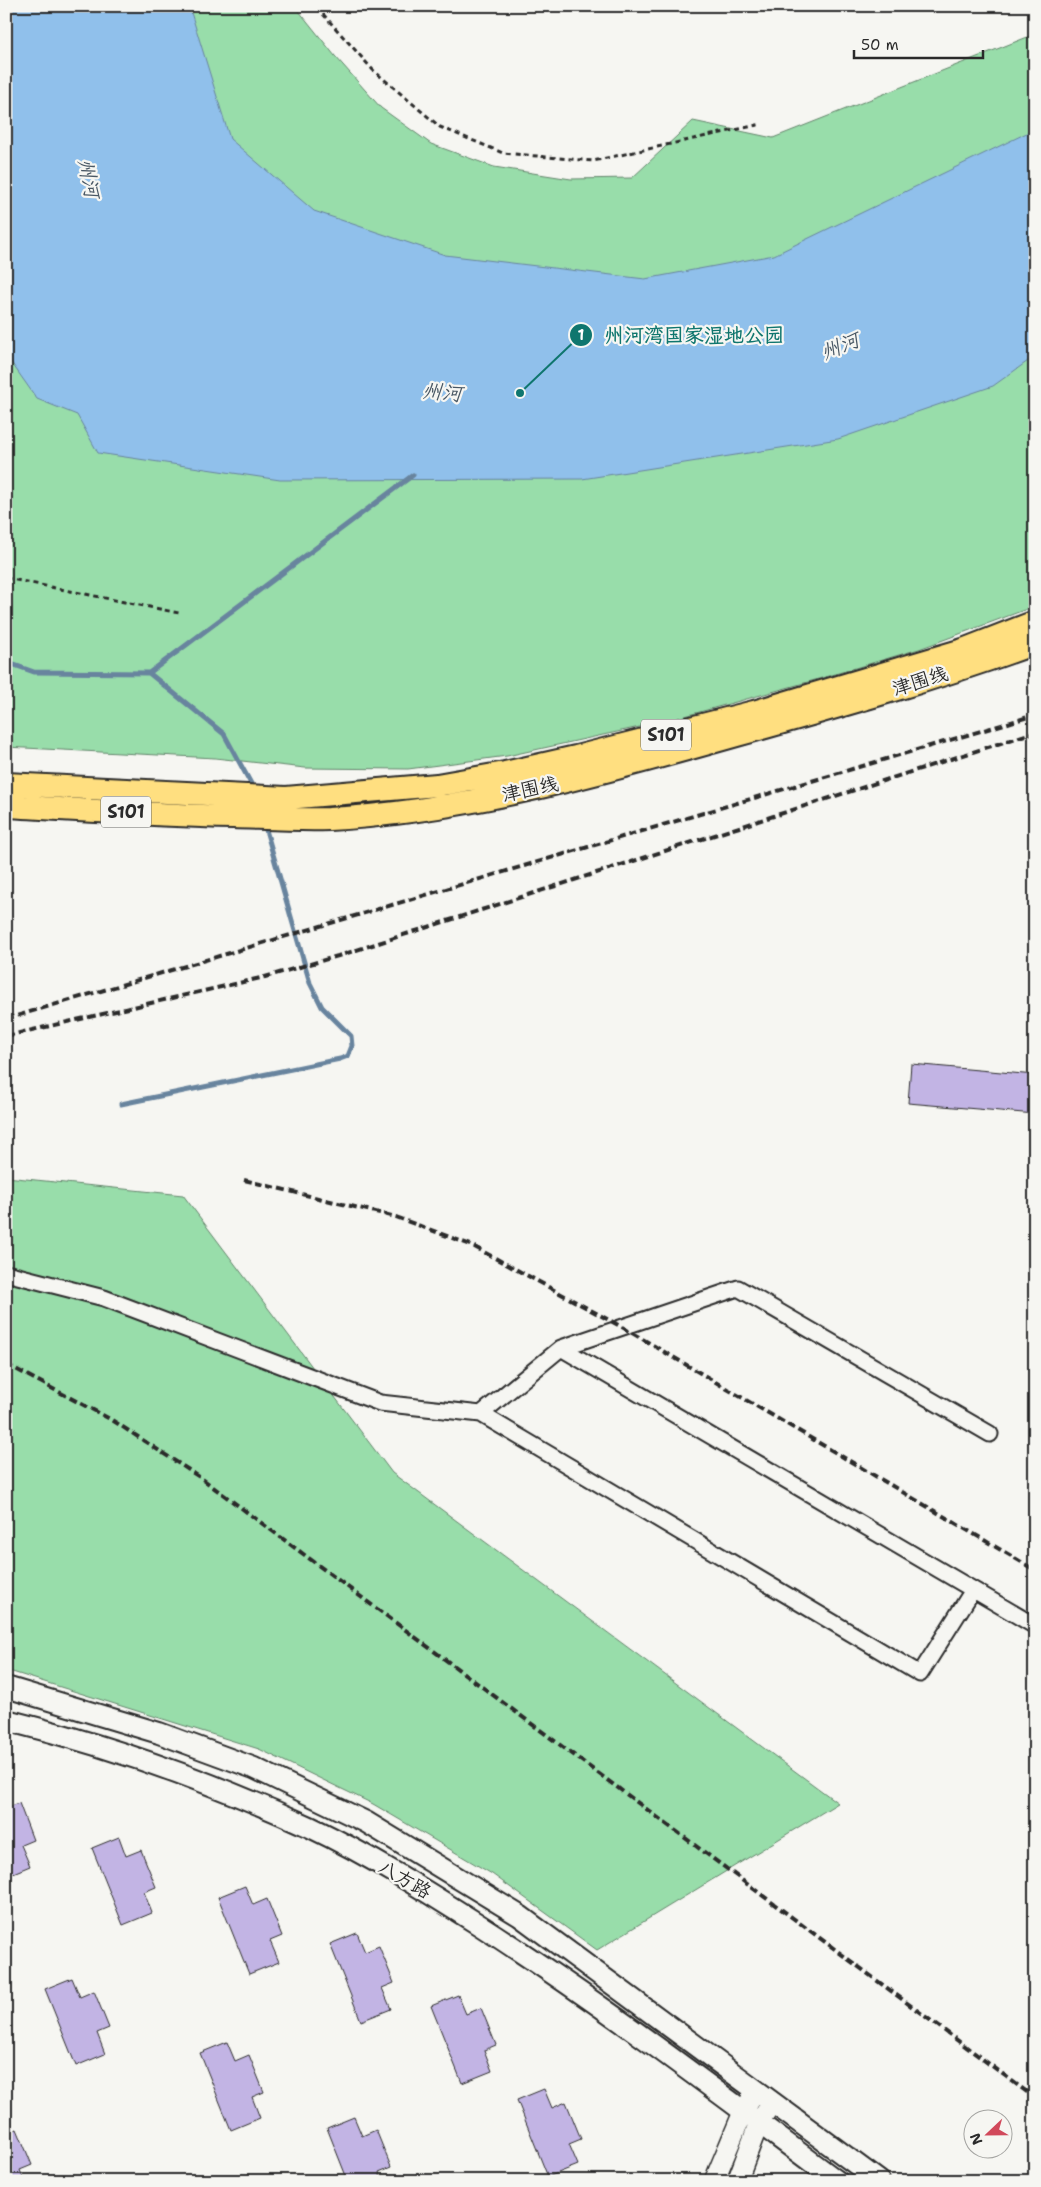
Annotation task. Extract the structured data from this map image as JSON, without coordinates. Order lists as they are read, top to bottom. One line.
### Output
{"streets":{"main road":["津围线","S101","八方路"]},"water":["州河"],"places":["州河湾国家湿地公园"],"scale_bar":"50 m","north":"left"}
